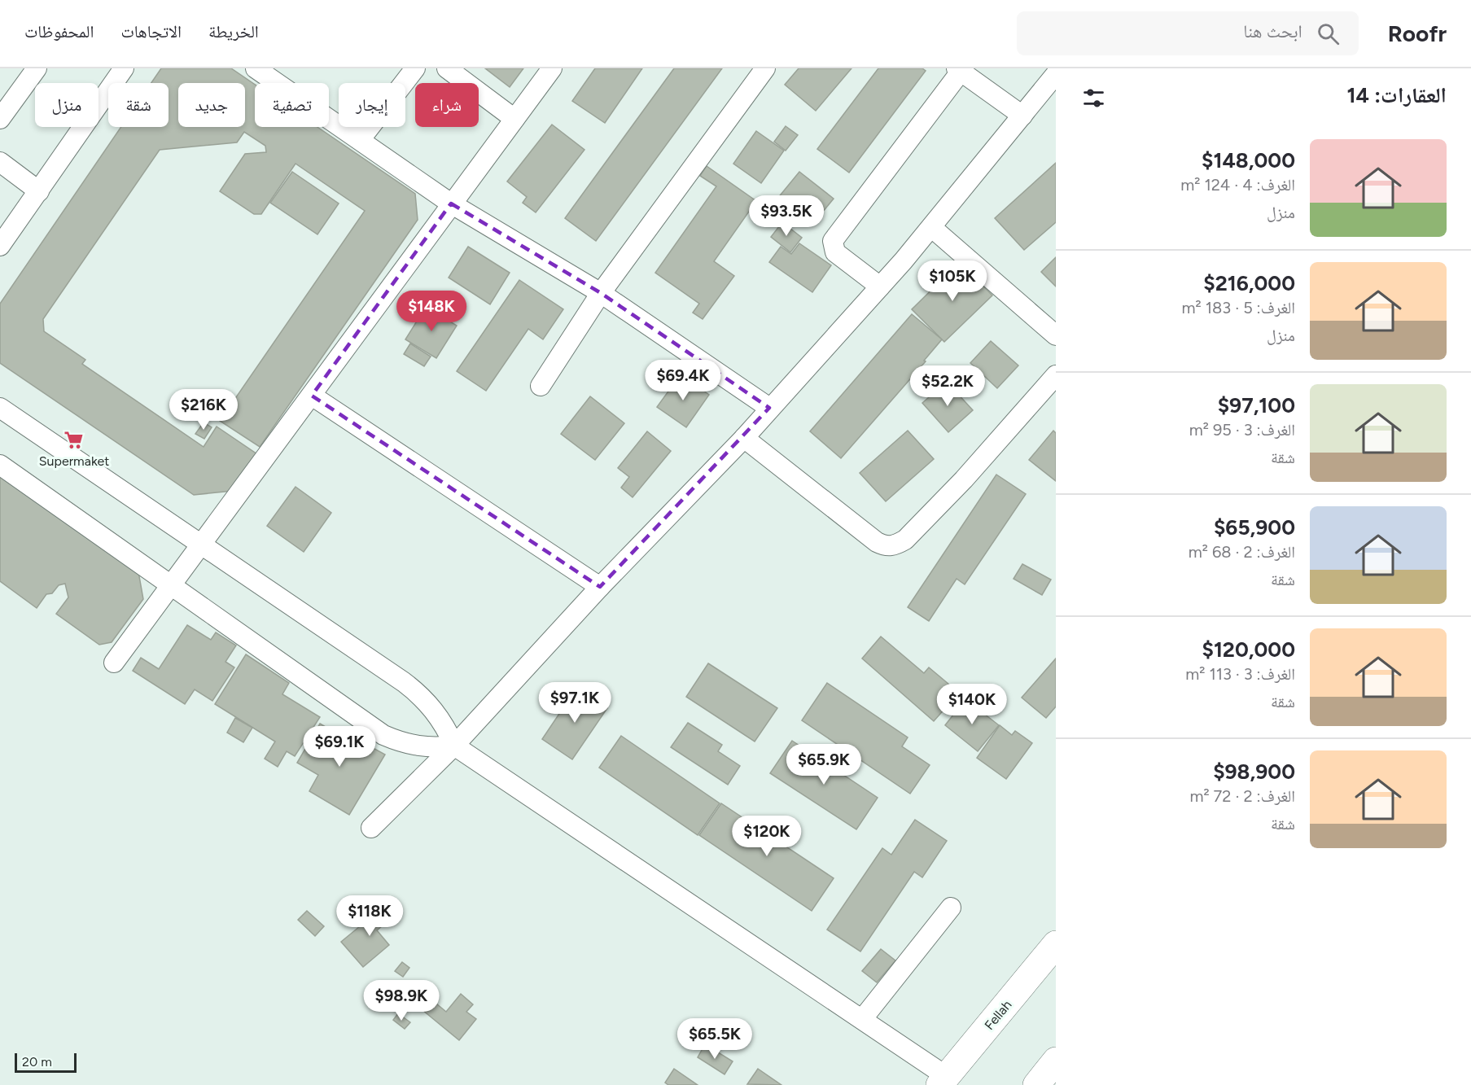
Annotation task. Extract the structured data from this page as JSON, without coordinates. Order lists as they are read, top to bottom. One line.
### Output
{"streets":{"main road":["Fellah"]},"places":{"supermarket":["Supermaket"]},"scale_bar":"20 m","page":{"header":"Roofr","search":"ابحث هنا","nav":["الخريطة","الاتجاهات","المحفوظات"],"heading":"العقارات: 14","chip":["شراء","إيجار","تصفية","جديد","شقة","منزل"],"list":[{"name":"$148,000","note":"الغرف: 4 · 124 m² · منزل"},{"name":"$216,000","note":"الغرف: 5 · 183 m² · منزل"},{"name":"$97,100","note":"الغرف: 3 · 95 m² · شقة"},{"name":"$65,900","note":"الغرف: 2 · 68 m² · شقة"},{"name":"$120,000","note":"الغرف: 3 · 113 m² · شقة"},{"name":"$98,900","note":"الغرف: 2 · 72 m² · شقة"}],"price":["$93.5K","$105K","$148K","$69.4K","$52.2K","$216K","$97.1K","$140K","$69.1K","$65.9K","$120K","$118K","$98.9K","$65.5K"],"scale":"20 m"}}
